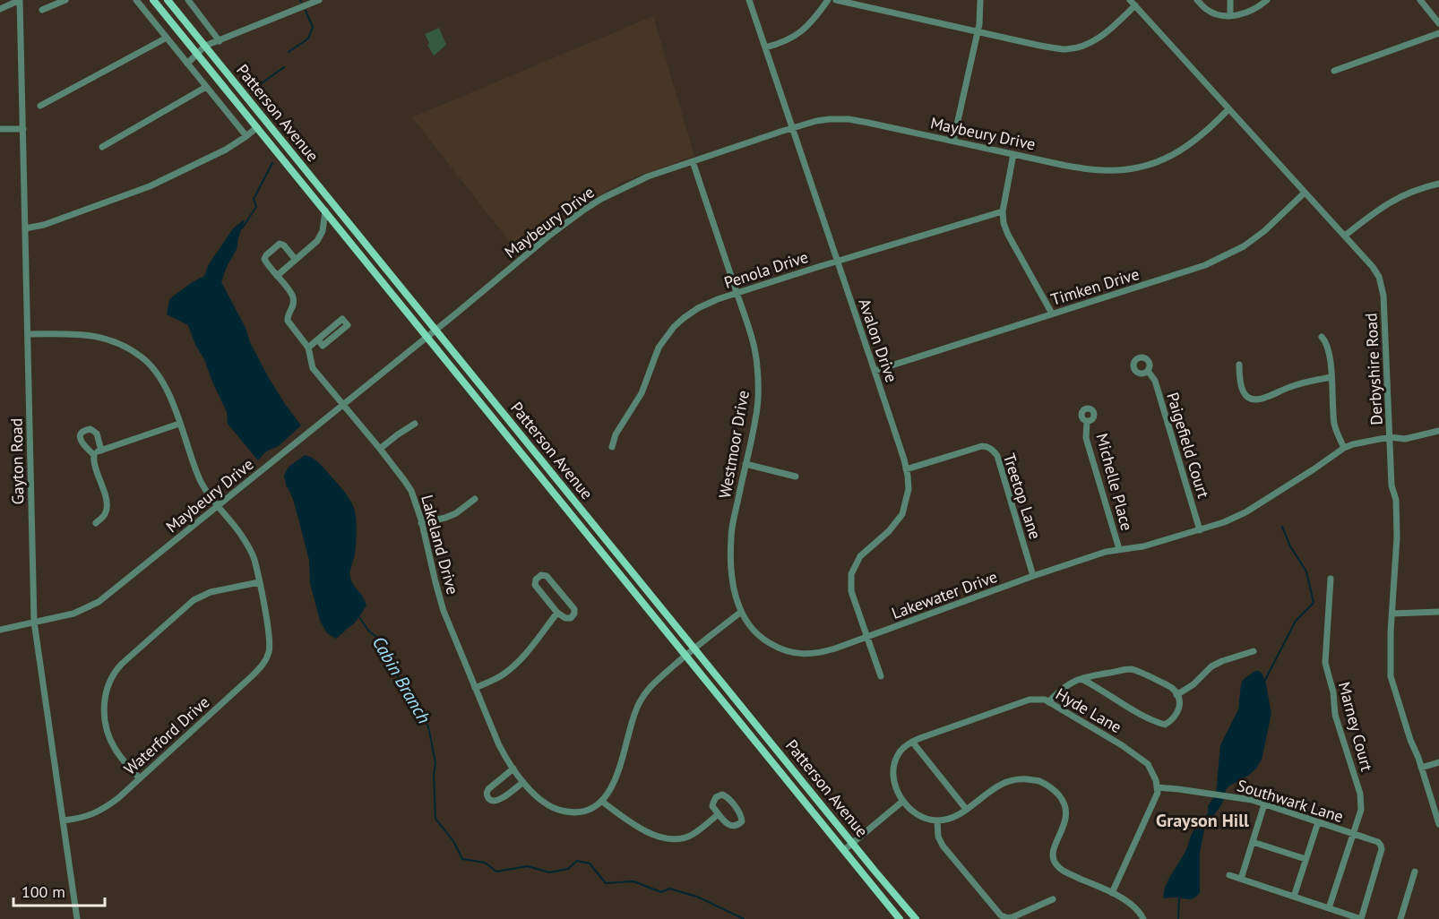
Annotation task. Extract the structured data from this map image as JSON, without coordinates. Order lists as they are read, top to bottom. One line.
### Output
{"streets":{"main road":["Patterson Avenue"],"street":["Maybeury Drive","Penola Drive","Timken Drive","Avalon Drive","Derbyshire Road","Westmoor Drive","Paigefield Court","Gayton Road","Michelle Place","Treetop Lane","Lakeland Drive","Lakewater Drive","Hyde Lane","Marney Court","Waterford Drive","Southwark Lane"]},"crossings":[["Patterson Avenue","Maybeury Drive"],["Maybeury Drive","Avalon Drive"],["Maybeury Drive","Derbyshire Road"],["Maybeury Drive","Westmoor Drive"],["Maybeury Drive","Gayton Road"],["Maybeury Drive","Lakeland Drive"],["Penola Drive","Avalon Drive"],["Penola Drive","Westmoor Drive"],["Timken Drive","Avalon Drive"],["Timken Drive","Derbyshire Road"],["Avalon Drive","Treetop Lane"],["Avalon Drive","Lakewater Drive"],["Derbyshire Road","Lakewater Drive"],["Westmoor Drive","Lakewater Drive"],["Paigefield Court","Lakewater Drive"],["Gayton Road","Waterford Drive"],["Michelle Place","Lakewater Drive"],["Treetop Lane","Lakewater Drive"],["Hyde Lane","Southwark Lane"],["Marney Court","Southwark Lane"]],"districts":["Grayson Hill"],"water":["Cabin Branch"],"scale_bar":"100 m"}
